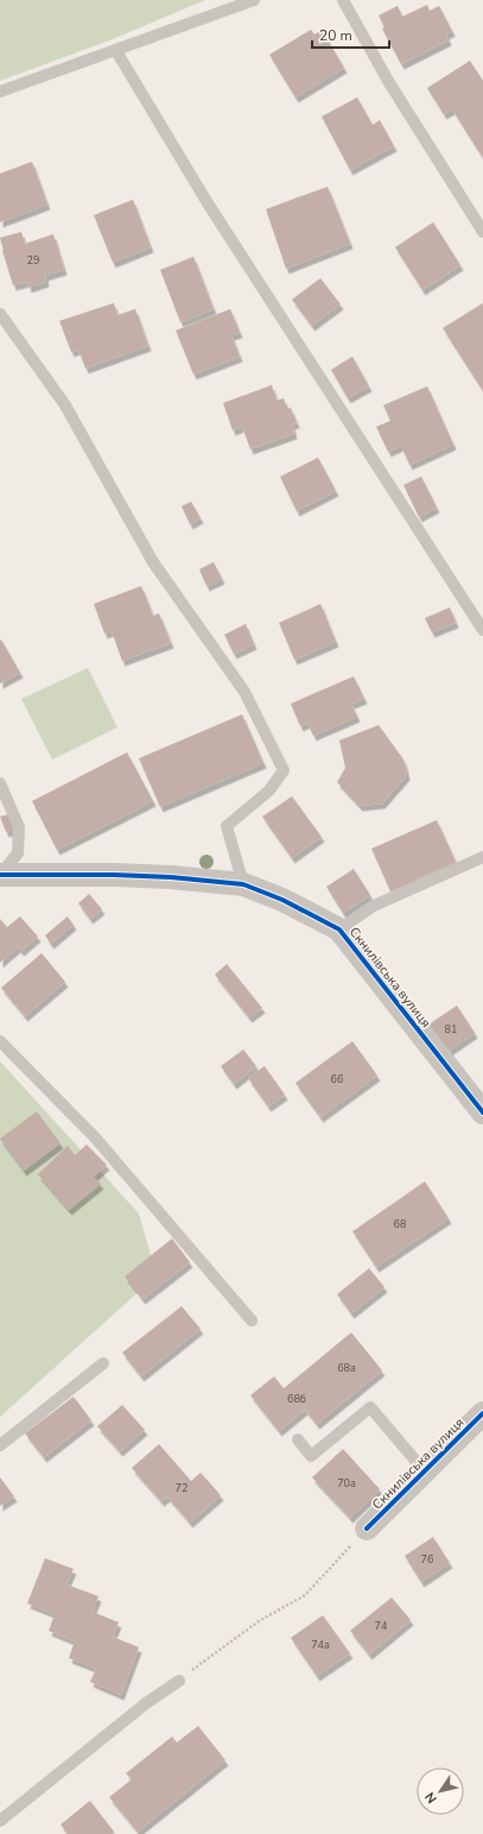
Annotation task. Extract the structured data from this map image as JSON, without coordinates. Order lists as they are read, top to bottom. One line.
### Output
{"streets":{"street":["Скнилівська вулиця"]},"house_numbers":["29","81","66","68","68а","68б","70а","72","76","74","74а"],"scale_bar":"20 m","north":"bottom left"}
